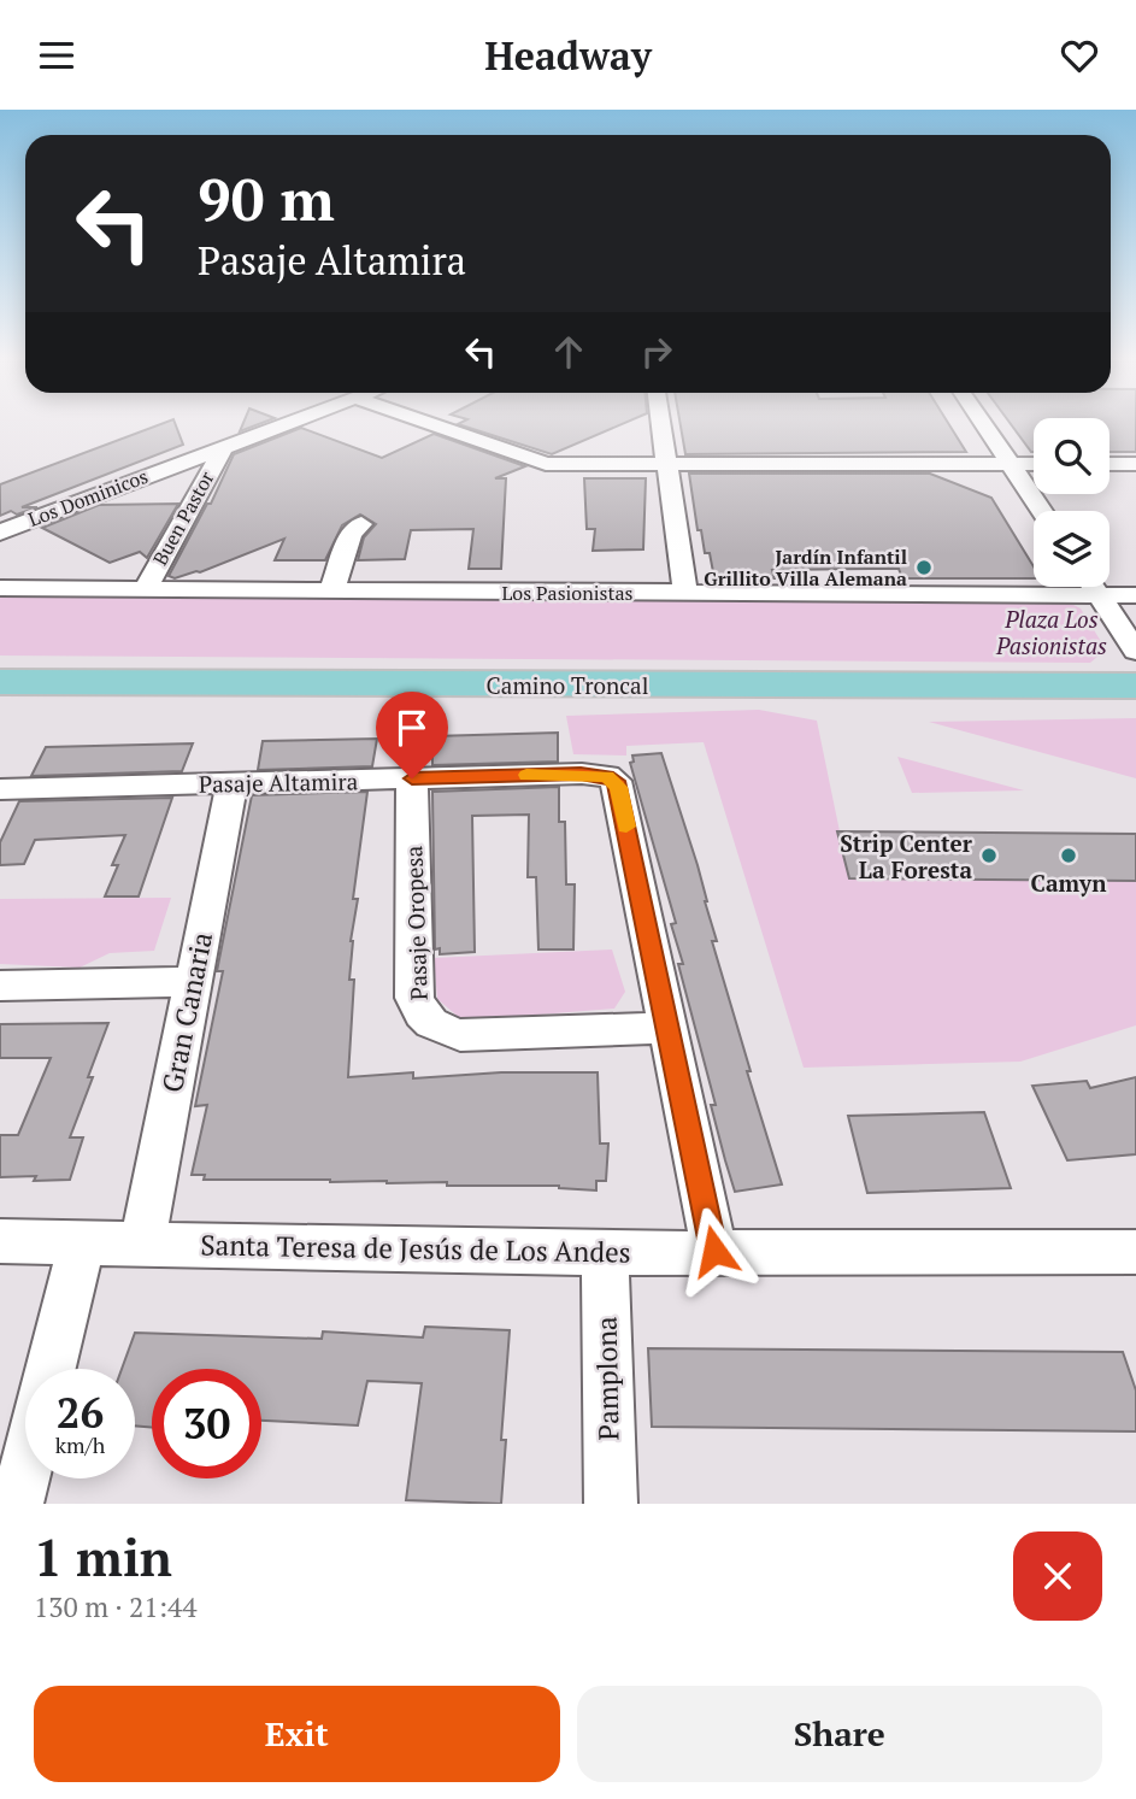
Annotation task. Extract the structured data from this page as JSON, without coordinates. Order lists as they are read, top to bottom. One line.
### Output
{"streets":{"main road":["Camino Troncal"],"street":["Los Dominicos","Buen Pastor","Los Pasionistas","Pasaje Altamira","Pasaje Oropesa","Gran Canaria","Santa Teresa de Jesús de Los Andes","Pamplona"]},"crossings":[["Los Dominicos","Buen Pastor"],["Buen Pastor","Los Pasionistas"],["Pasaje Altamira","Pasaje Oropesa"],["Pasaje Altamira","Gran Canaria"],["Gran Canaria","Santa Teresa de Jesús de Los Andes"],["Santa Teresa de Jesús de Los Andes","Pamplona"]],"parks":["Plaza Los Pasionistas"],"places":["Jardín Infantil Grillito Villa Alemana","Strip Center La Foresta","Camyn"],"page":{"header":"Headway","turn":["90 m","Pasaje Altamira"],"speed":"26 km/h","limit":"30","heading":["1 min","130 m · 21:44"],"buttons":["Exit","Share"]}}
